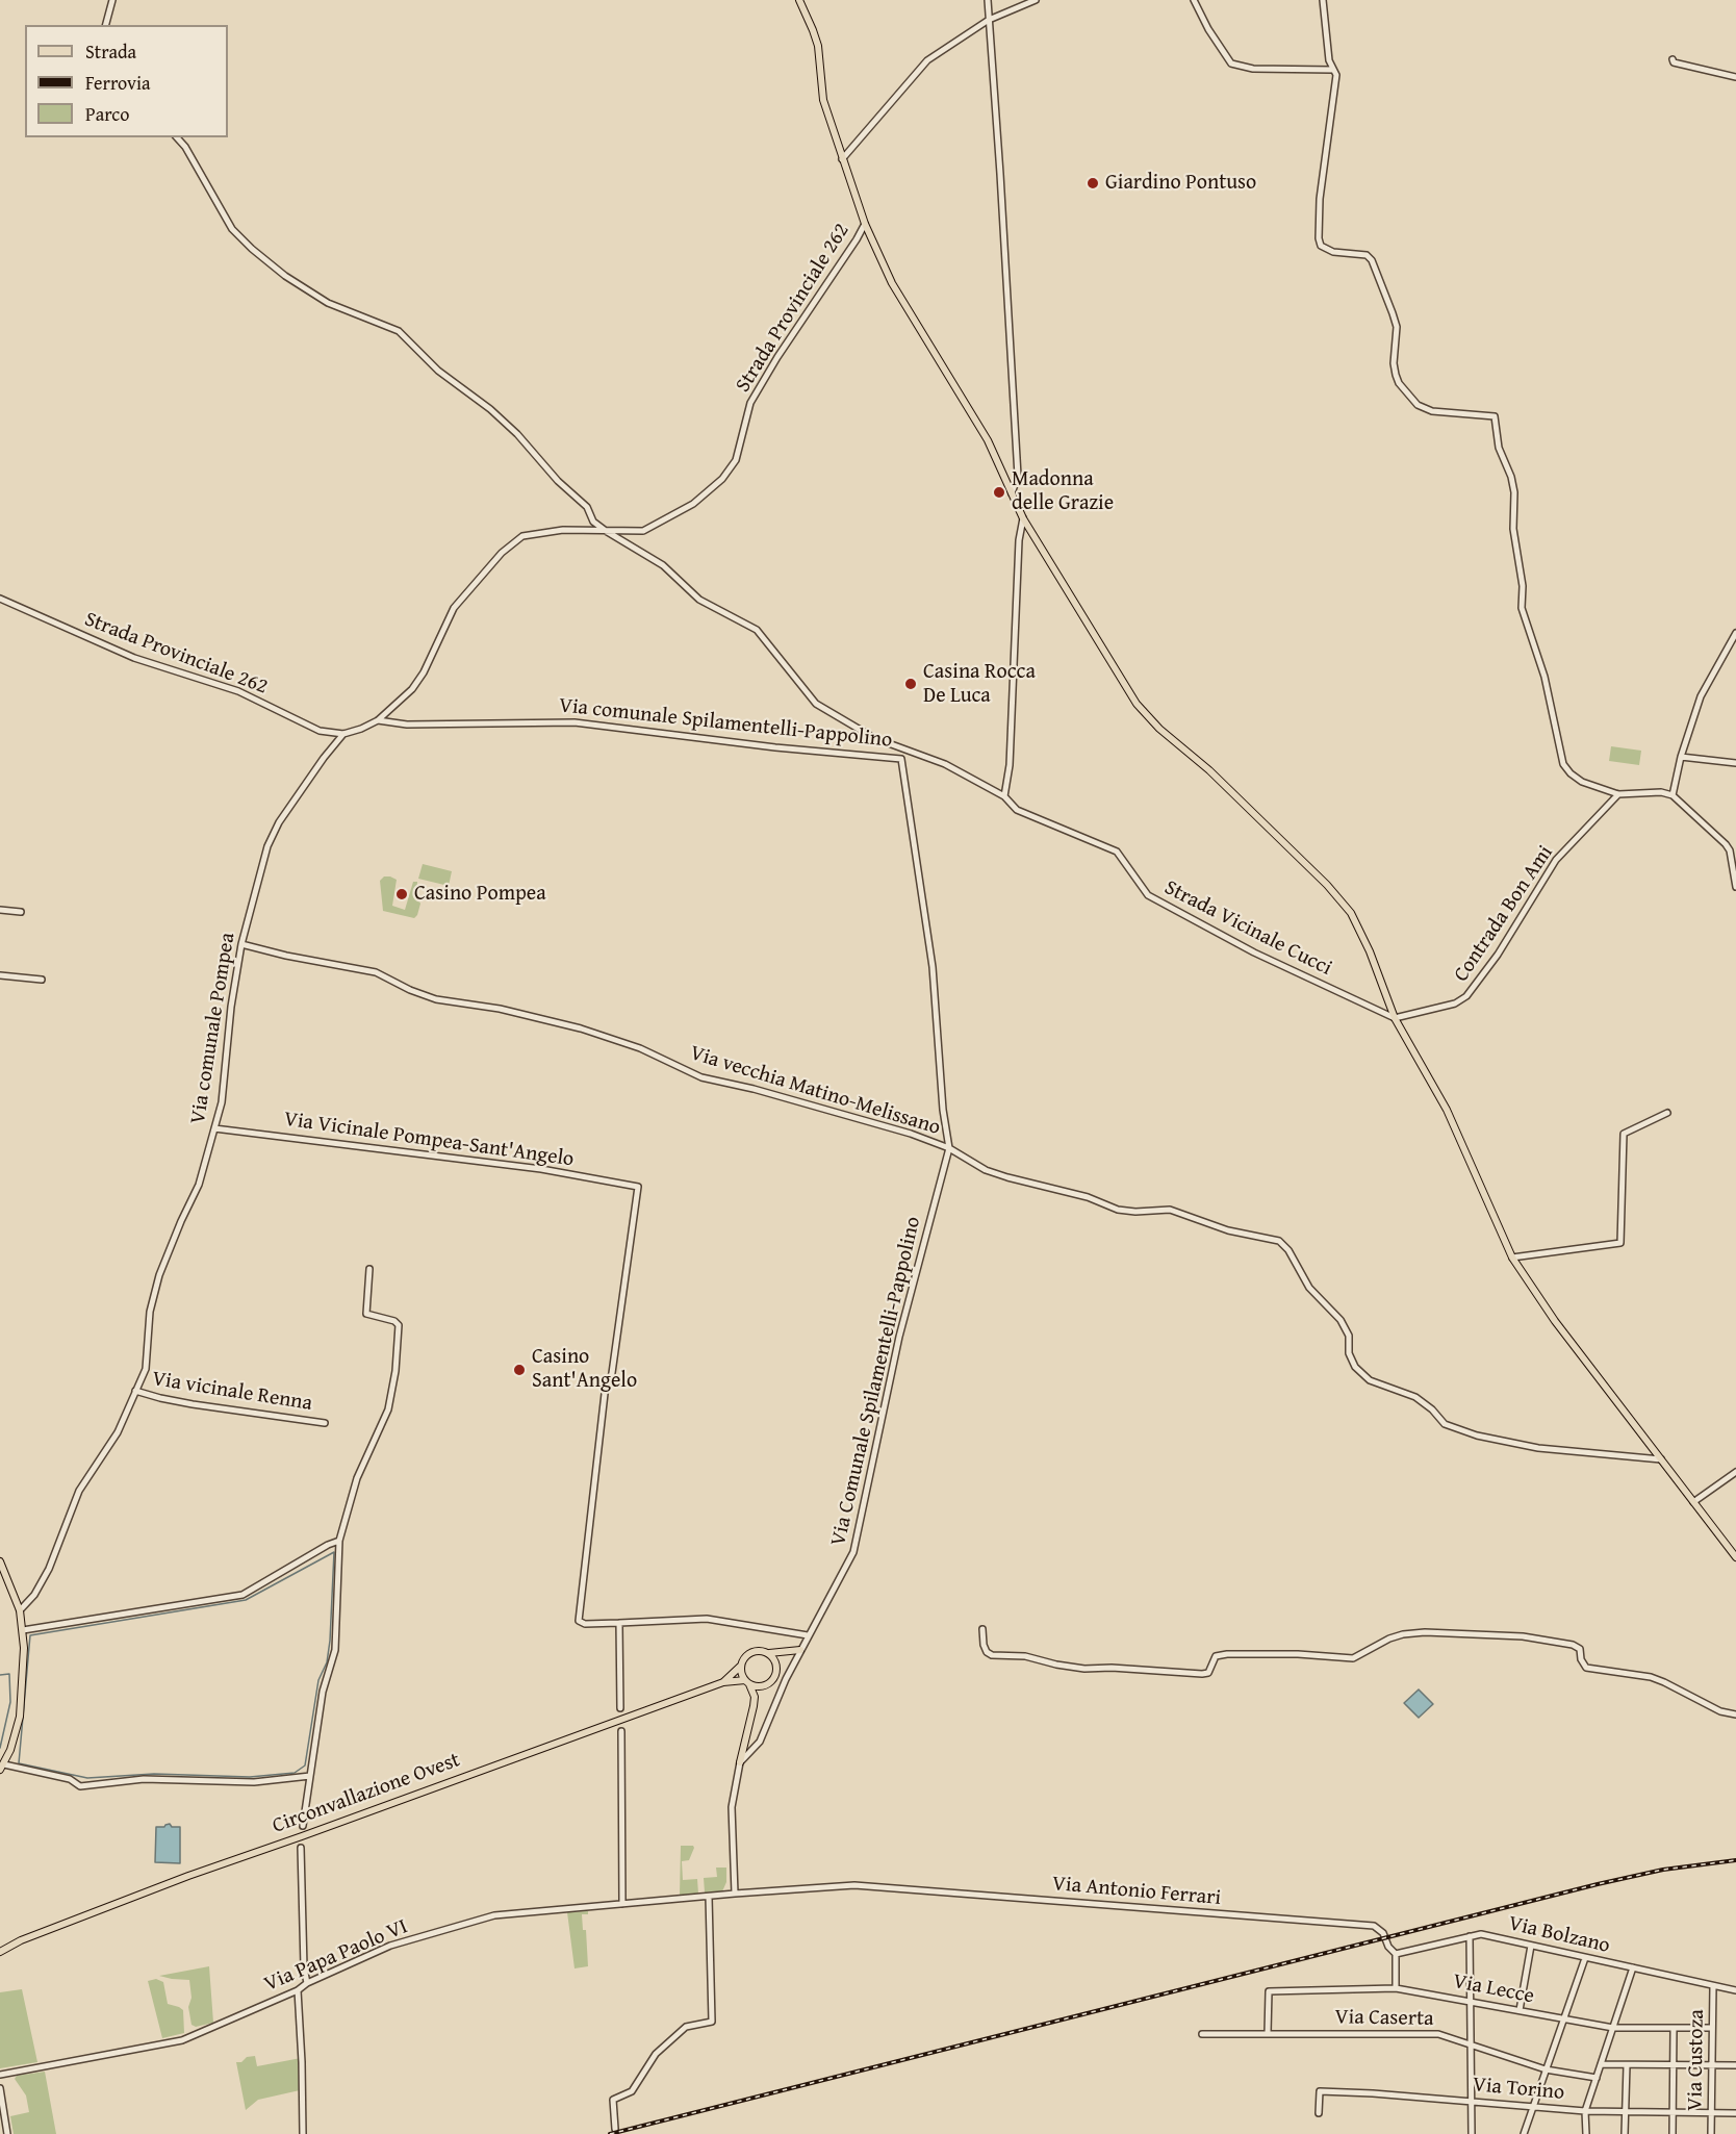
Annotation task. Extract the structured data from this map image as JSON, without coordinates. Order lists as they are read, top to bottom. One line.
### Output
{"streets":{"main road":["Circonvallazione Ovest"],"street":["Strada Provinciale 262","Via comunale Spilamentelli-Pappolino","Contrada Bon Ami","Strada Vicinale Cucci","Via comunale Pompea","Via vecchia Matino-Melissano","Via Vicinale Pompea-Sant'Angelo","Via Comunale Spilamentelli-Pappolino","Via vicinale Renna","Via Antonio Ferrari","Via Bolzano","Via Papa Paolo VI","Via Lecce","Via Caserta","Via Custoza","Via Torino"]},"crossings":[["Strada Provinciale 262","Via comunale Spilamentelli-Pappolino"],["Strada Provinciale 262","Strada Vicinale Cucci"],["Strada Provinciale 262","Via comunale Pompea"],["Via comunale Spilamentelli-Pappolino","Via vecchia Matino-Melissano"],["Via comunale Spilamentelli-Pappolino","Via Comunale Spilamentelli-Pappolino"],["Contrada Bon Ami","Strada Vicinale Cucci"],["Via comunale Pompea","Via vecchia Matino-Melissano"],["Via comunale Pompea","Via Vicinale Pompea-Sant'Angelo"],["Via comunale Pompea","Via vicinale Renna"],["Via vecchia Matino-Melissano","Via Comunale Spilamentelli-Pappolino"],["Via Antonio Ferrari","Via Bolzano"],["Via Antonio Ferrari","Via Papa Paolo VI"],["Via Bolzano","Via Custoza"],["Via Lecce","Via Caserta"],["Via Lecce","Via Custoza"],["Via Custoza","Via Torino"]],"places":["Giardino Pontuso","Madonna delle Grazie","Casina Rocca De Luca","Casino Pompea","Casino Sant'Angelo"],"legend":["Strada","Ferrovia","Parco"]}
